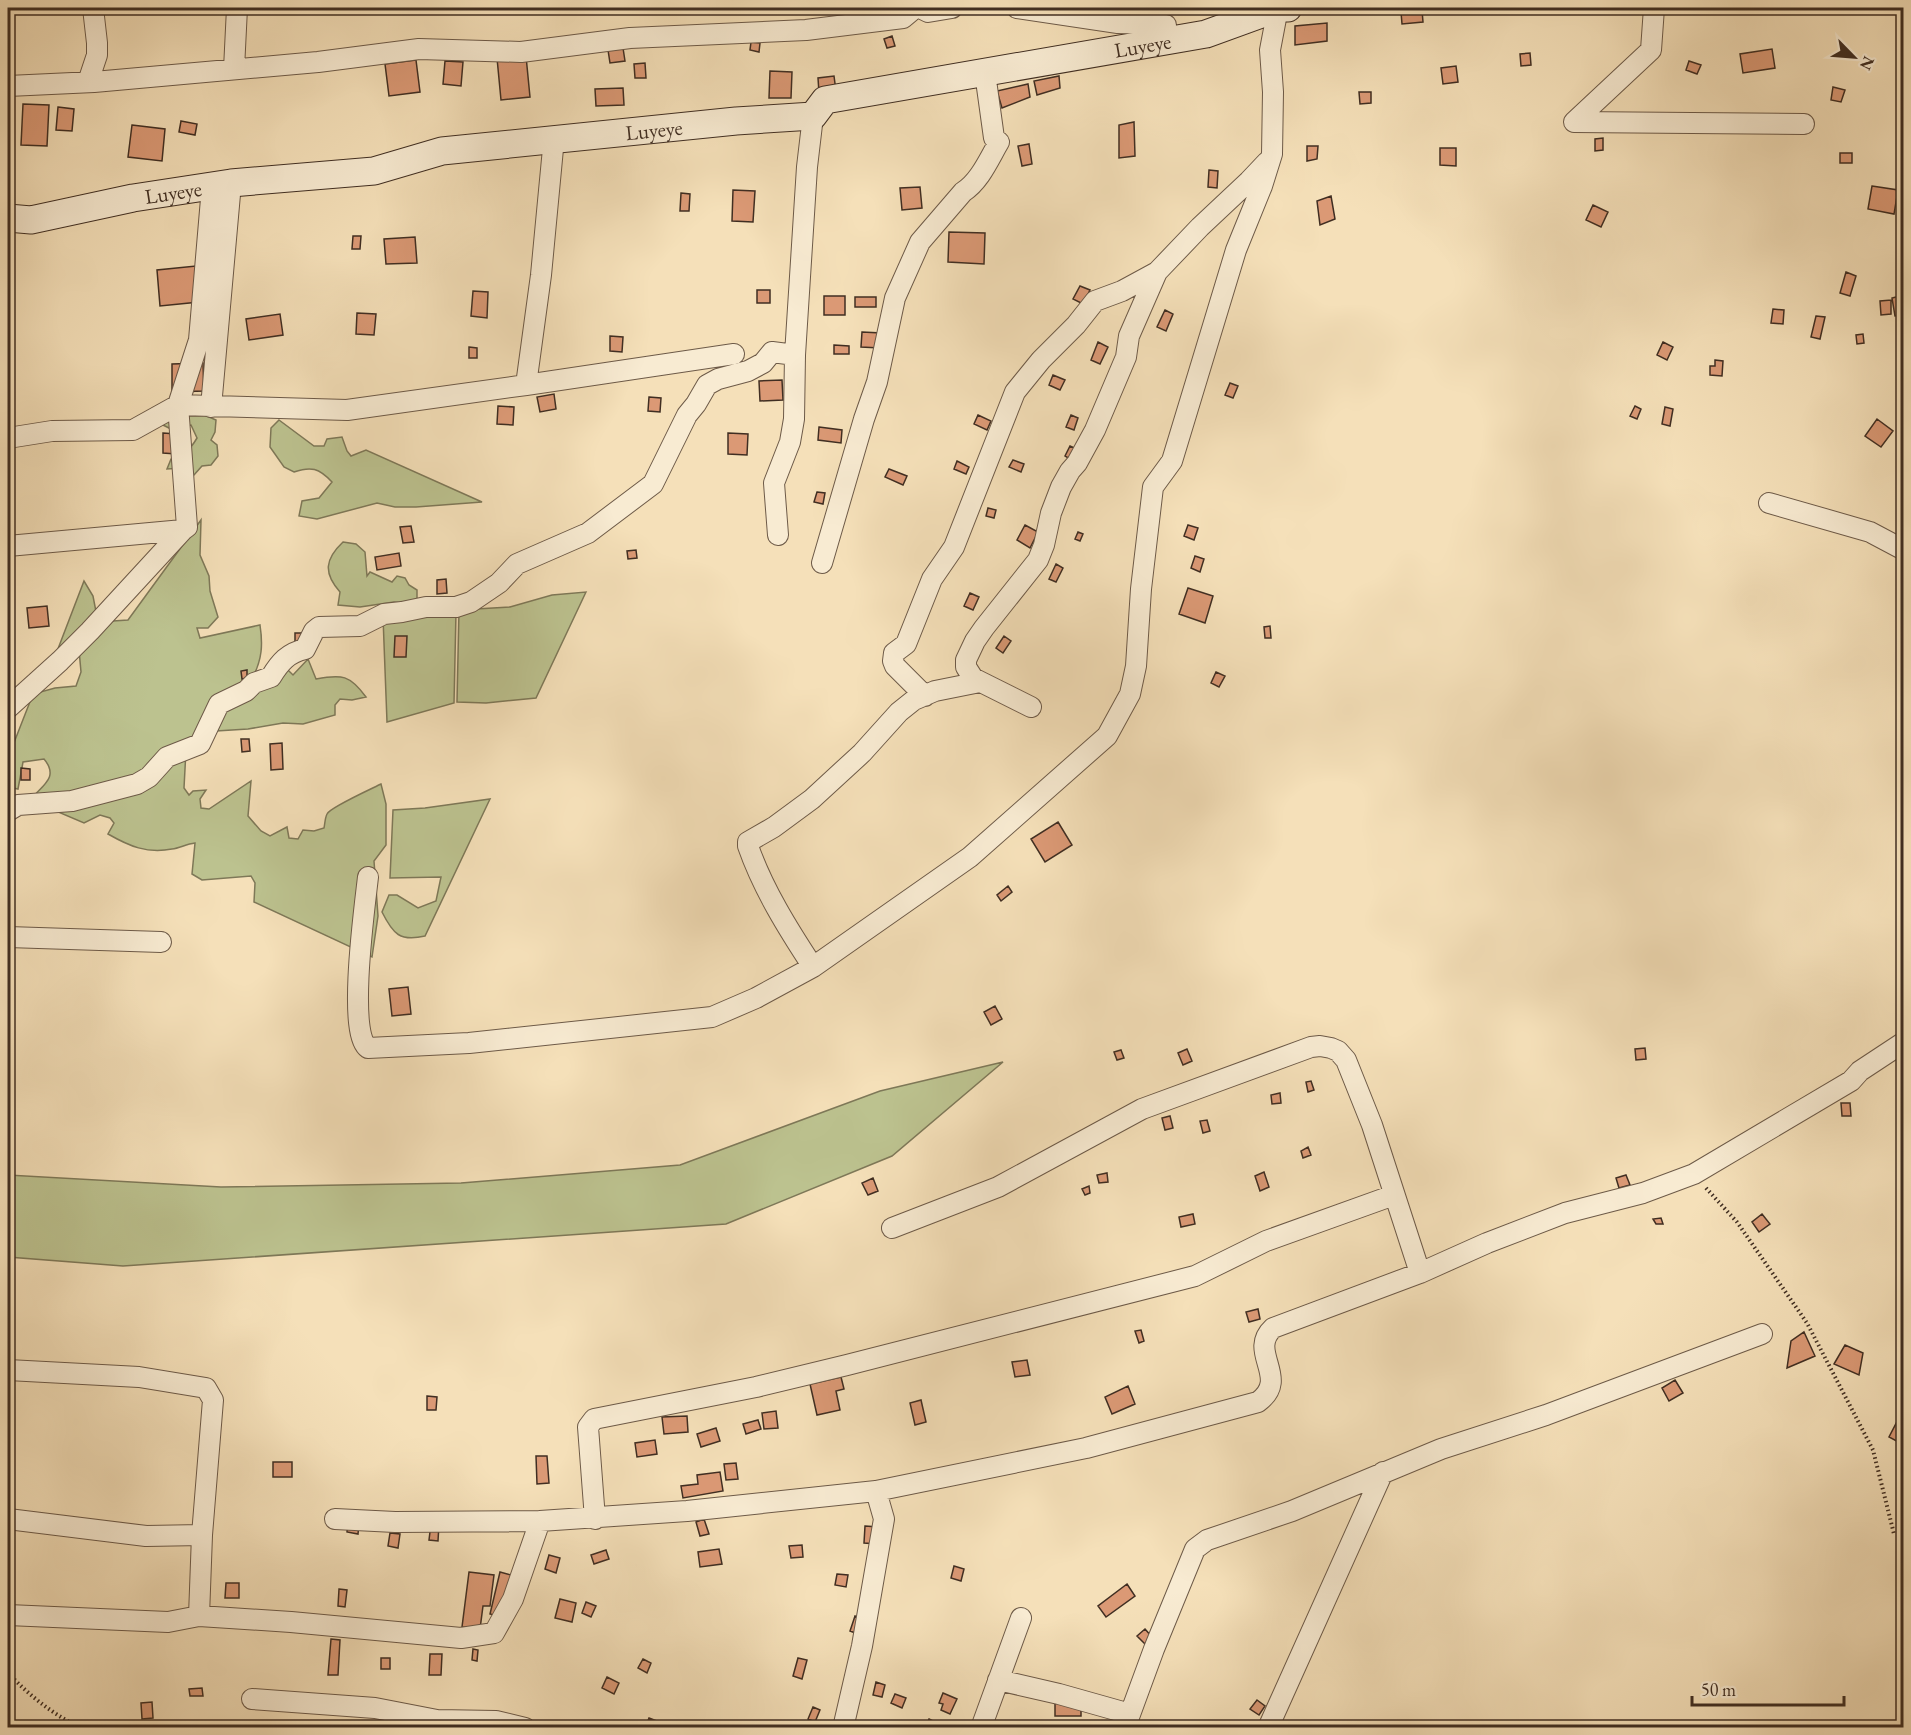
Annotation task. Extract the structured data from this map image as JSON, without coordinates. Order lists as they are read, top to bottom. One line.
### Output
{"streets":{"street":["Luyeye"]},"scale_bar":"50 m","north":"bottom right"}
